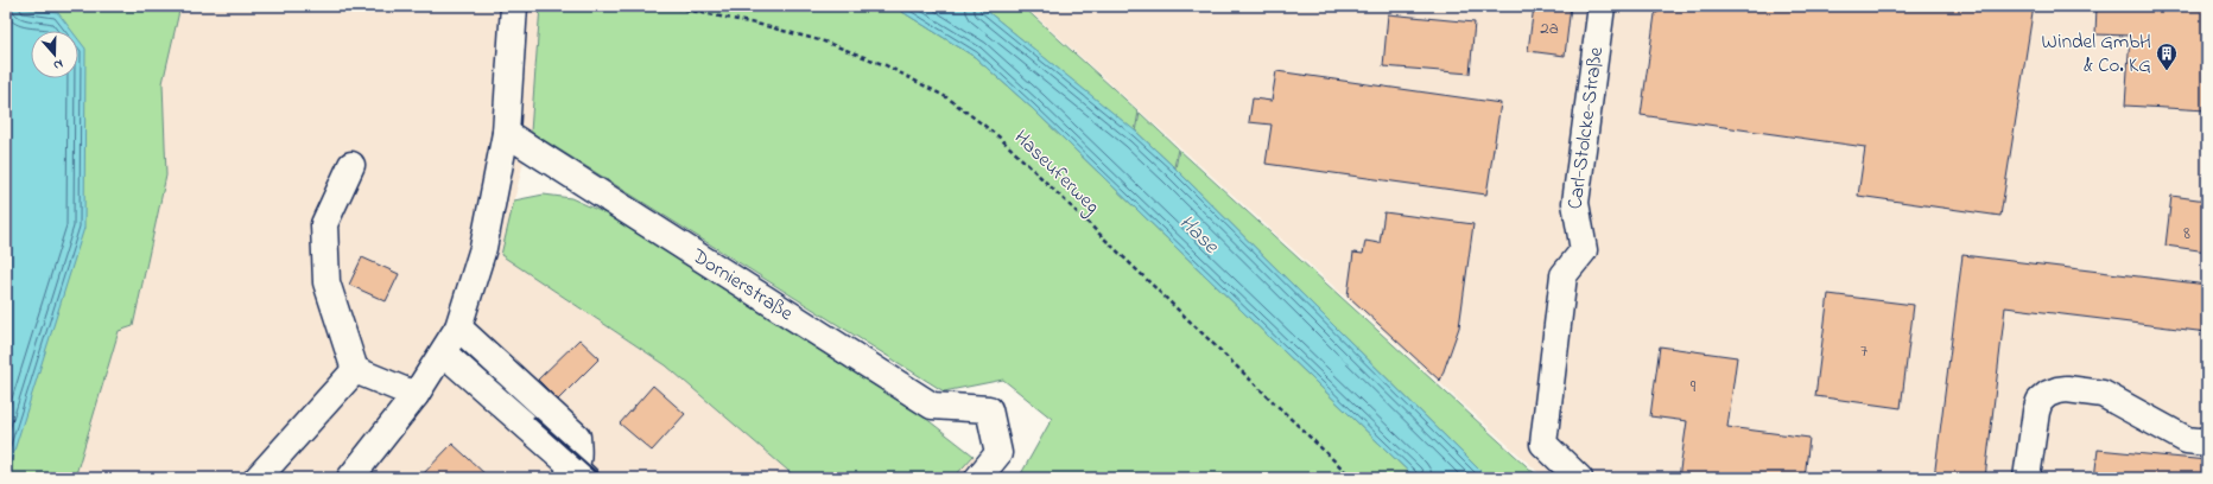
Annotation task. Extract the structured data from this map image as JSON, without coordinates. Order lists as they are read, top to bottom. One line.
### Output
{"streets":{"street":["Carl-Stolcke-Straße","Dornierstraße"],"path":["Haseuferweg"]},"water":["Hase"],"places":{"building":["Windel GmbH & Co. KG"]},"house_numbers":["2a","8","7","9"],"north":"bottom"}
